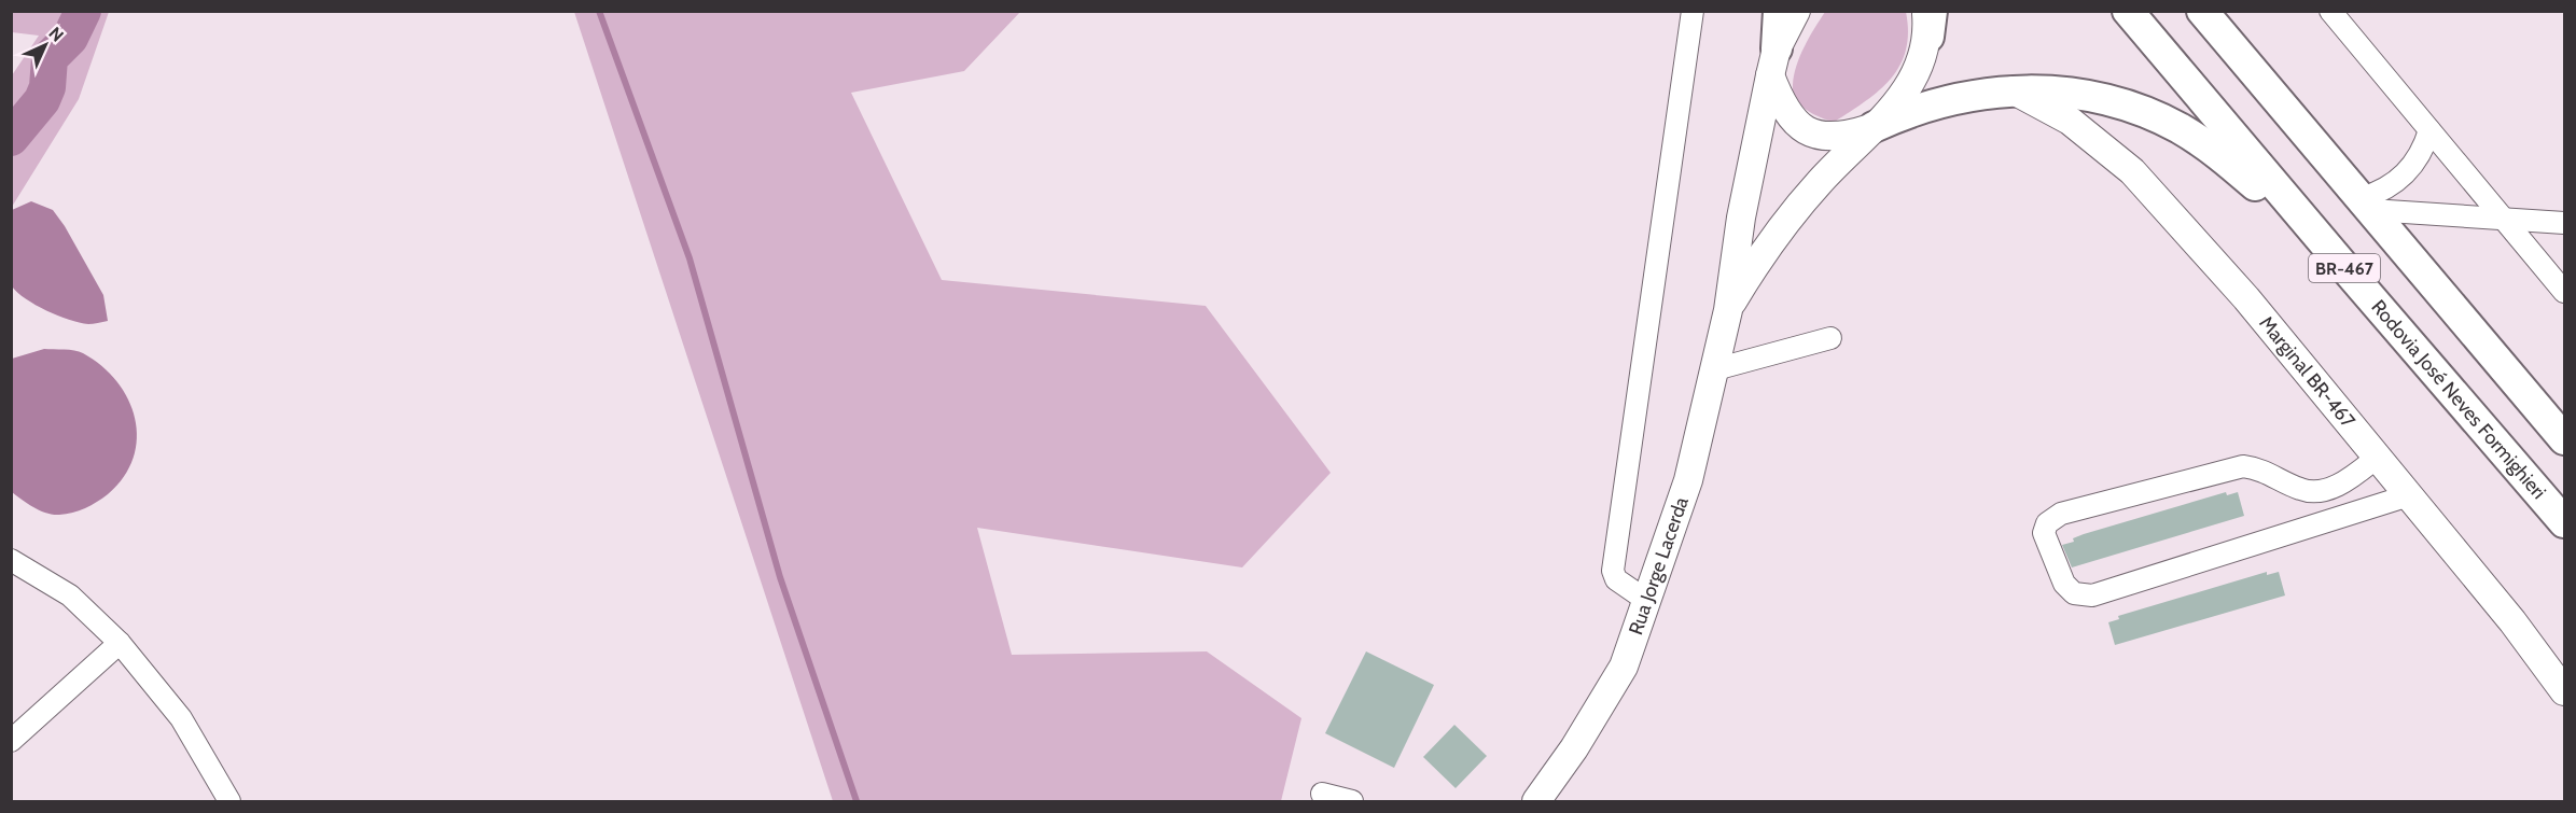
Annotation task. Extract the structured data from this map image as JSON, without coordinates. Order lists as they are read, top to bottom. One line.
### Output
{"streets":{"highway":["BR-467","Rodovia José Neves Formighieri"],"main road":["Marginal BR-467","Rua Jorge Lacerda"]},"north":"top right"}
